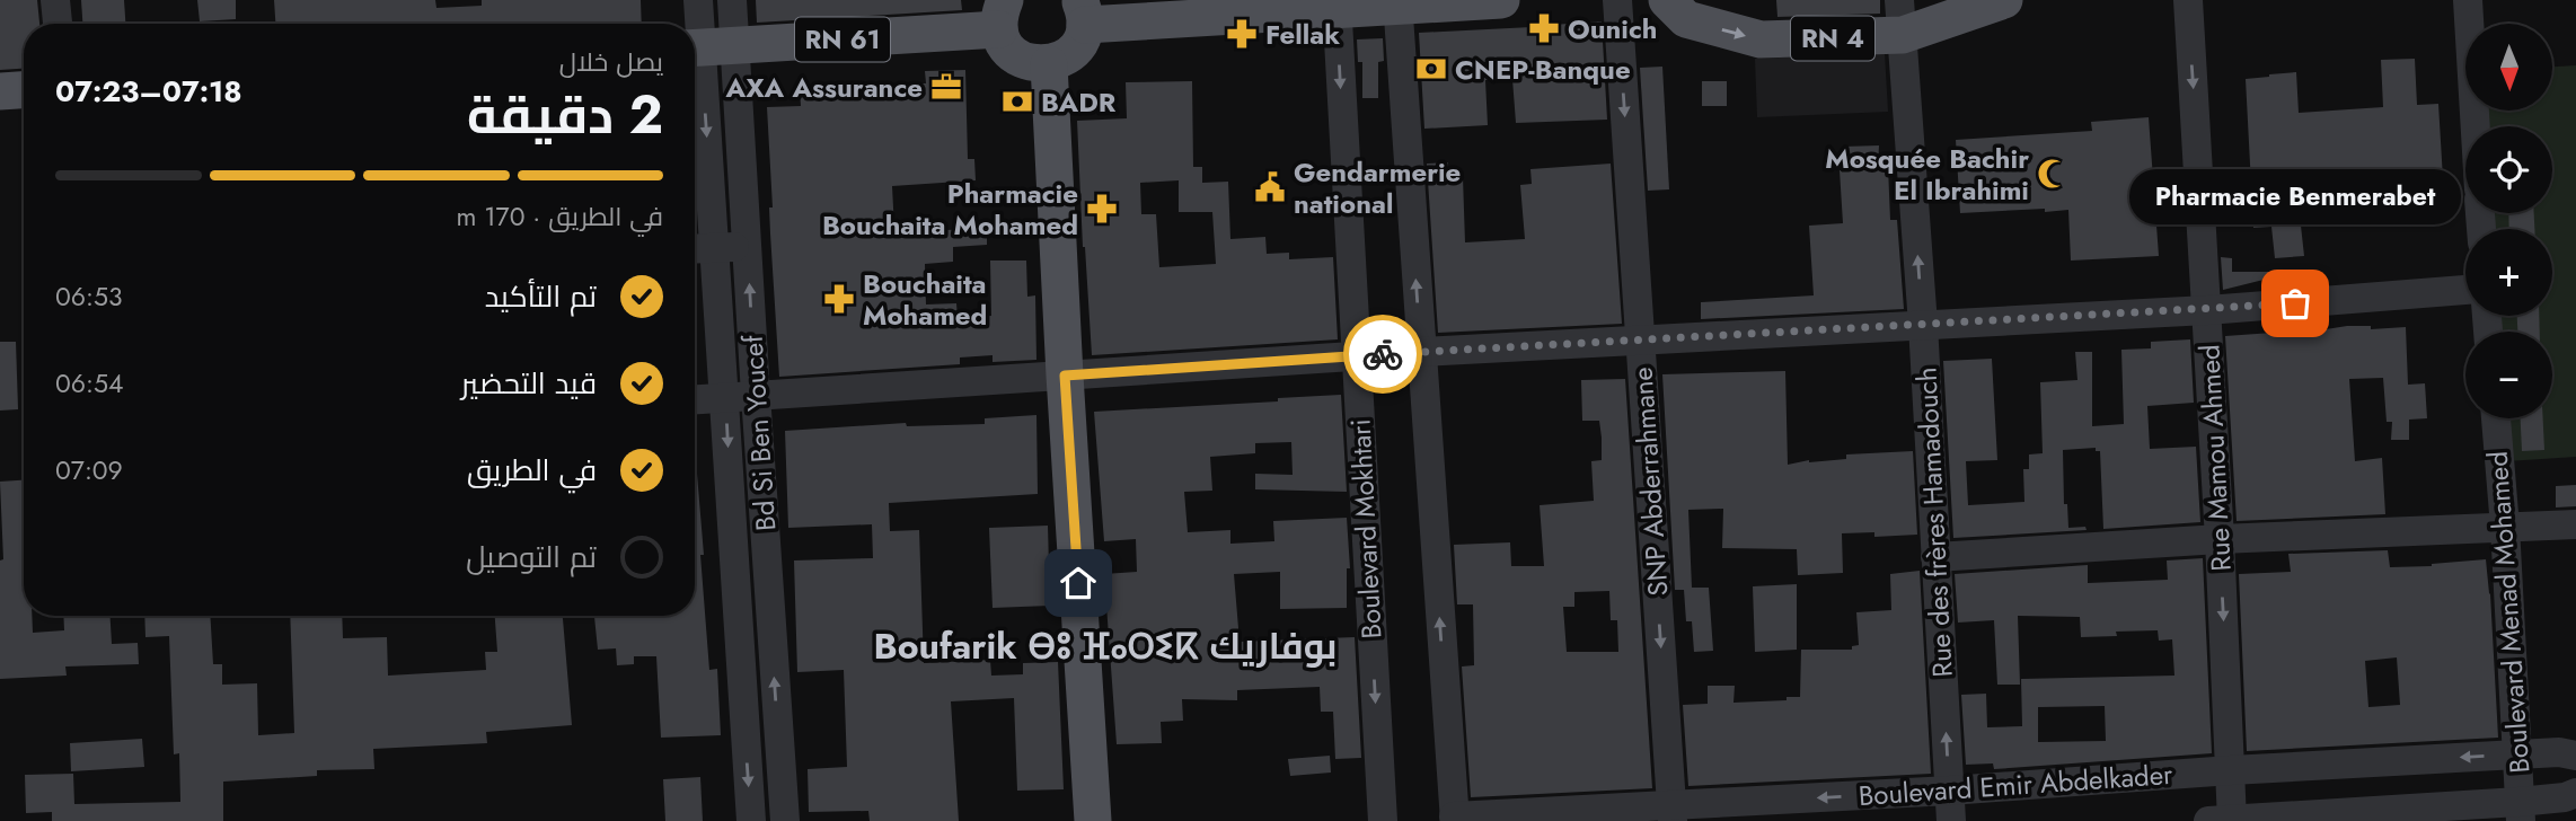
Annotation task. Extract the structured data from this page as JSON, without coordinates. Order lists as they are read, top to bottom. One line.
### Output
{"streets":{"main road":["RN 4","RN 61"],"street":["Bd Si Ben Youcef","Rue Mamou Ahmed","SNP Abderrahmane","Rue des frères Hamadouch","Boulevard Mokhtari","Boulevard Menad Mohamed","Boulevard Emir Abdelkader"]},"crossings":[["RN 4","Rue des frères Hamadouch"],["RN 61","Bd Si Ben Youcef"],["Rue Mamou Ahmed","Boulevard Emir Abdelkader"],["SNP Abderrahmane","Boulevard Emir Abdelkader"],["Rue des frères Hamadouch","Boulevard Emir Abdelkader"],["Boulevard Menad Mohamed","Boulevard Emir Abdelkader"]],"one_way":["Rue Mamou Ahmed","Rue des frères Hamadouch"],"districts":["Boufarik ⴱⵓ ⴼⴰⵔⵉⴽ بوفاريك"],"places":{"pharmacy":["Ounich","Fellak","Pharmacie Bouchaita Mohamed","Bouchaita Mohamed"],"bank":["CNEP-Banque","BADR"],"office":["AXA Assurance"],"mosque":["Mosquée Bachir El Ibrahimi"],"public building":["Gendarmerie national"],"other":["Pharmacie Benmerabet"]},"north":"bottom","page":{"map_buttons":["+","−"],"heading":["2 دقيقة","يصل خلال","07:18–07:23"],"bar":"في الطريق · 170 m","bubble":"Pharmacie Benmerabet","list":[["تم التأكيد","06:53"],["قيد التحضير","06:54"],["في الطريق","07:09"],"تم التوصيل"]}}
